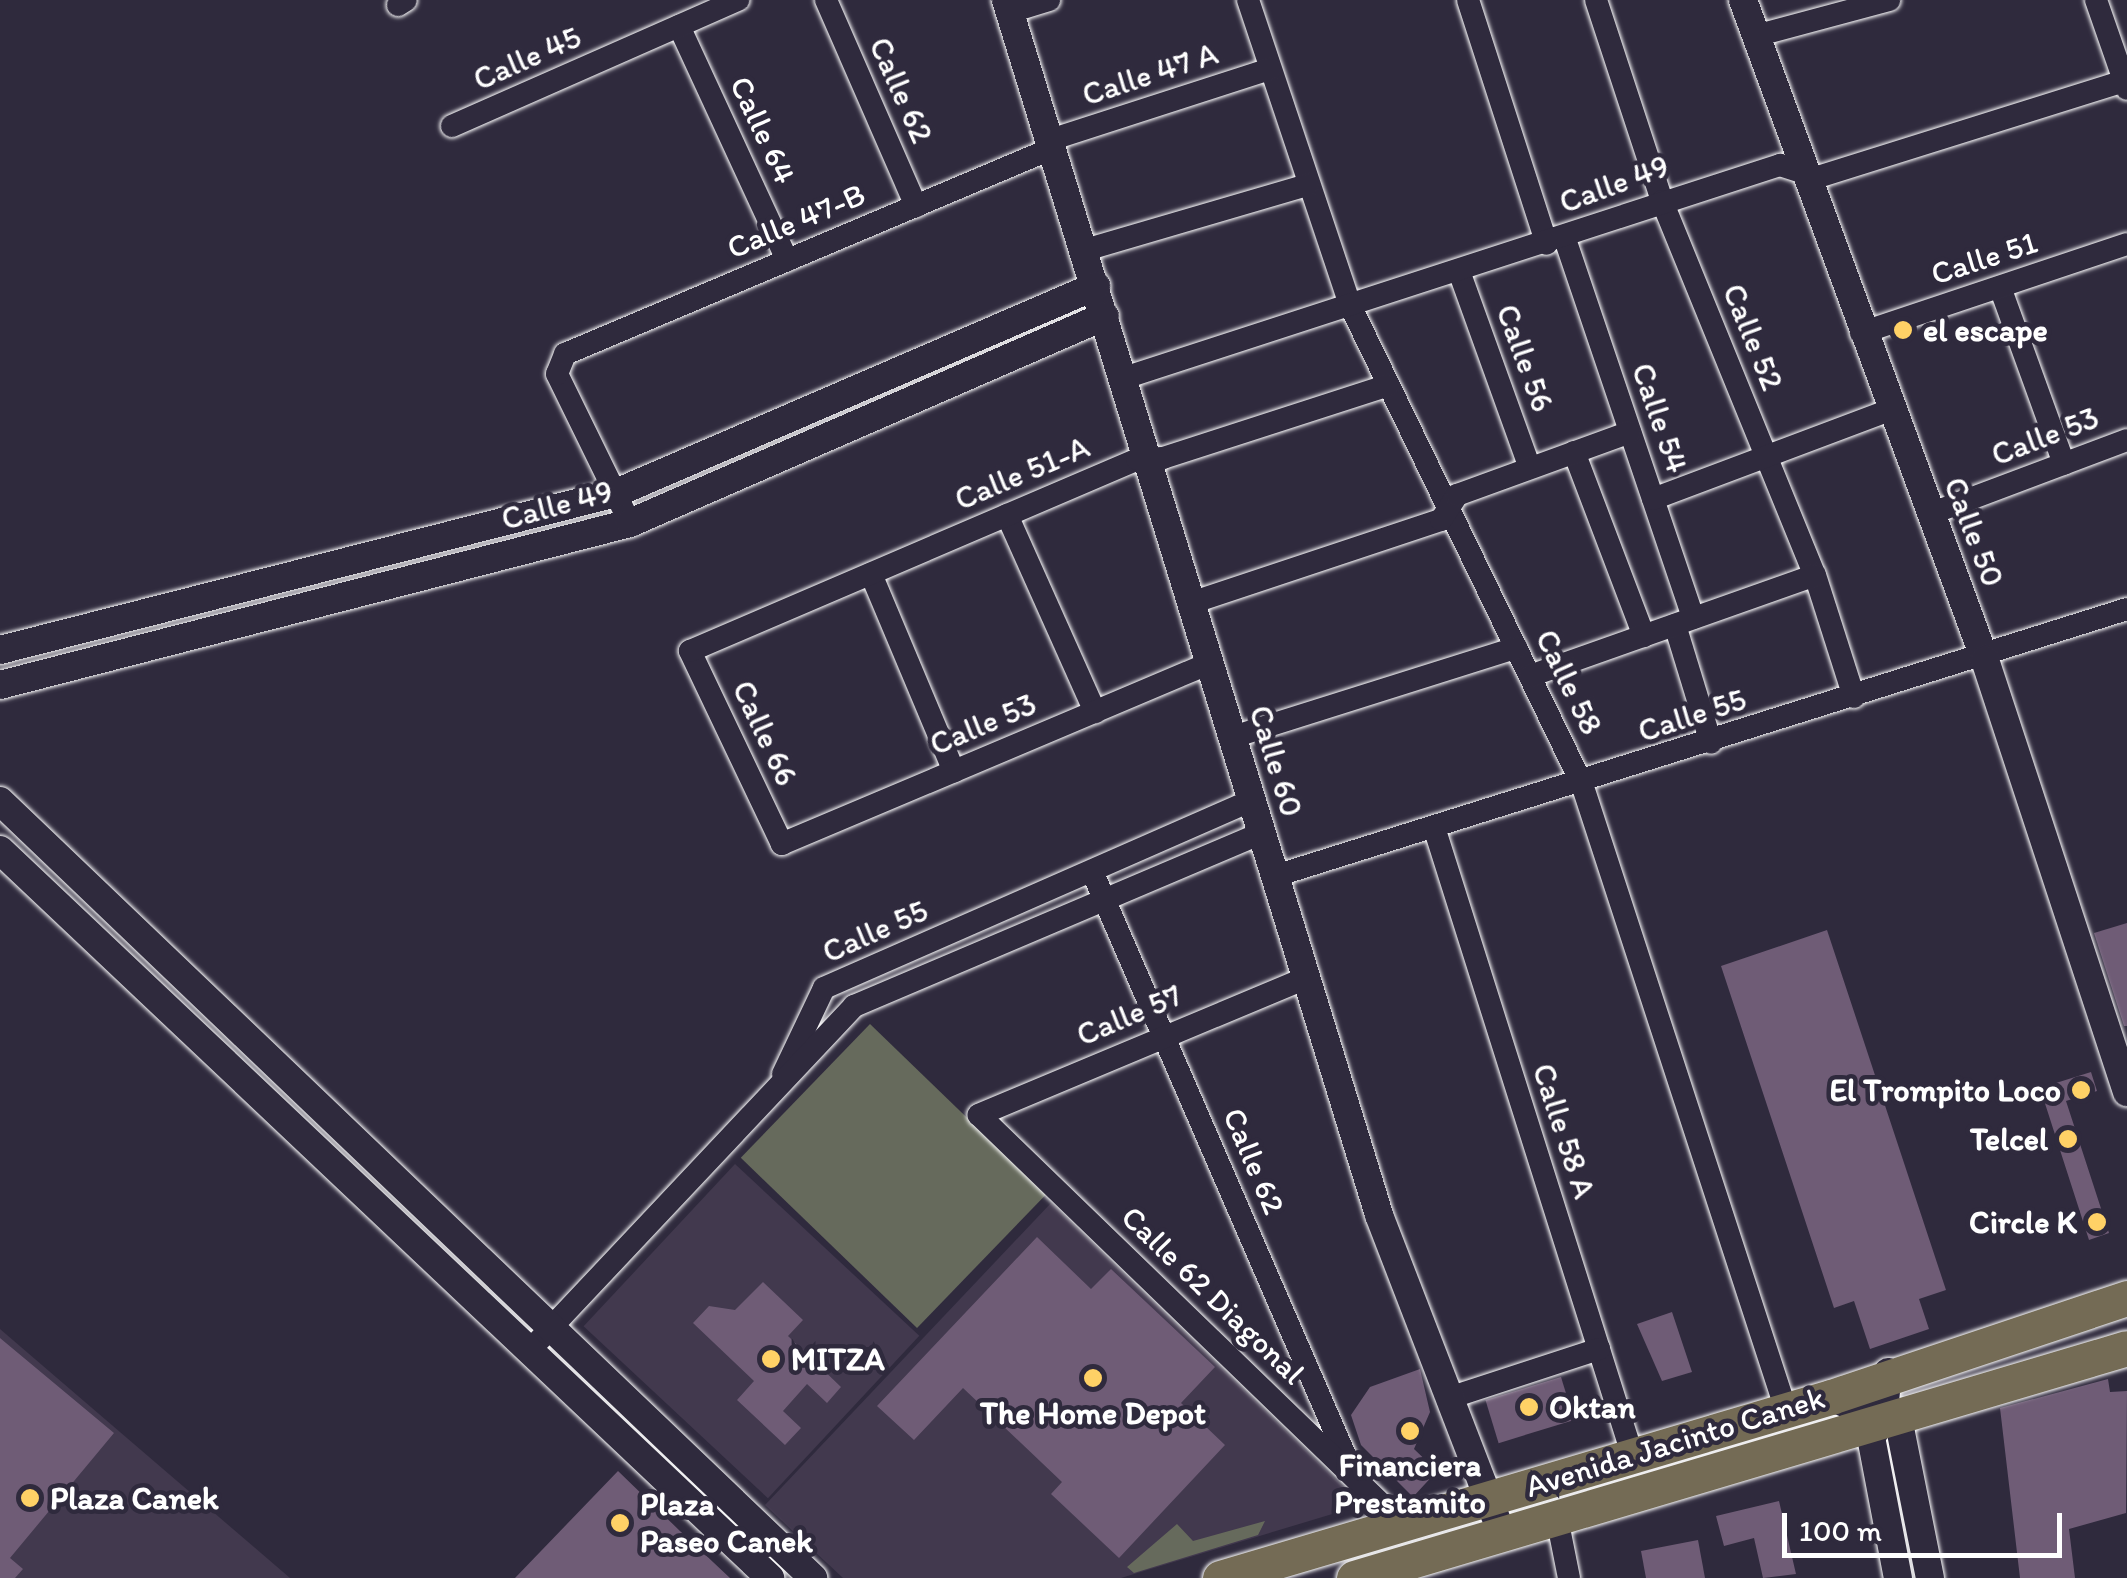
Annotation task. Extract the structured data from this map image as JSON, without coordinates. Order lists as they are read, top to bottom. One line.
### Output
{"streets":{"main road":["Avenida Jacinto Canek"],"street":["Calle 45","Calle 47 A","Calle 62","Calle 64","Calle 49","Calle 47-B","Calle 51","Calle 52","Calle 56","Calle 54","Calle 53","Calle 51-A","Calle 50","Calle 58","Calle 55","Calle 66","Calle 60","Calle 57","Calle 58 A","Calle 62 Diagonal"]},"crossings":[["Calle 45","Calle 64"],["Calle 47 A","Calle 47-B"],["Calle 47 A","Calle 58"],["Calle 47 A","Calle 60"],["Calle 62","Calle 47-B"],["Calle 62","Calle 55"],["Calle 62","Calle 57"],["Calle 62","Calle 62 Diagonal"],["Calle 64","Calle 47-B"],["Calle 49","Calle 47-B"],["Calle 49","Calle 52"],["Calle 49","Calle 56"],["Calle 49","Calle 54"],["Calle 49","Calle 50"],["Calle 49","Calle 58"],["Calle 49","Calle 60"],["Calle 47-B","Calle 60"],["Calle 51","Calle 50"],["Calle 52","Calle 55"],["Calle 54","Calle 55"],["Calle 53","Calle 50"],["Calle 53","Calle 66"],["Calle 53","Calle 60"],["Calle 51-A","Calle 58"],["Calle 51-A","Calle 66"],["Calle 51-A","Calle 60"],["Calle 50","Calle 55"],["Calle 58","Calle 55"],["Calle 58","Avenida Jacinto Canek"],["Calle 55","Calle 60"],["Calle 55","Calle 58 A"],["Calle 60","Calle 57"],["Calle 60","Avenida Jacinto Canek"],["Calle 57","Calle 62 Diagonal"],["Calle 58 A","Avenida Jacinto Canek"],["Calle 62 Diagonal","Avenida Jacinto Canek"]],"places":["el escape","El Trompito Loco","Telcel","Circle K","MITZA","The Home Depot","Oktan","Financiera Prestamito","Plaza Canek","Plaza Paseo Canek"],"scale_bar":"100 m"}
